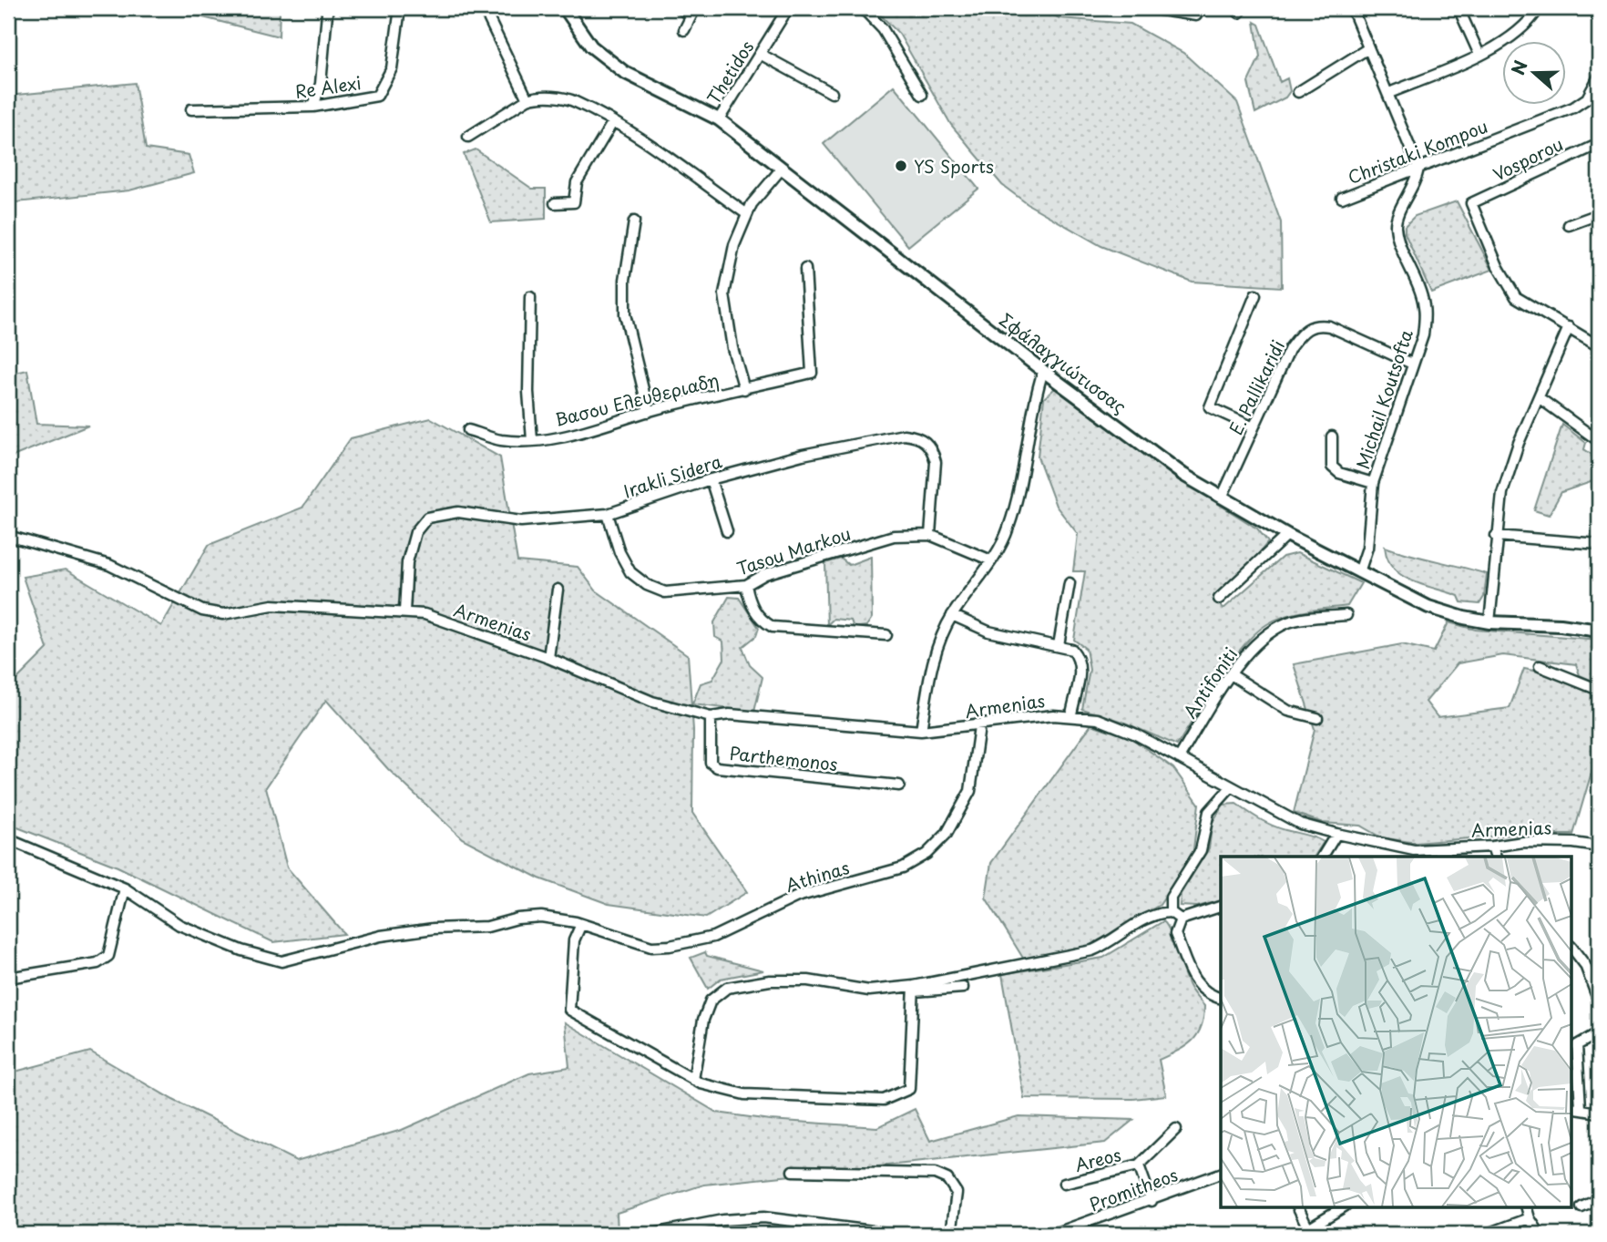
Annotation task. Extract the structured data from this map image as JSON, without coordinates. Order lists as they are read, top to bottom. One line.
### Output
{"streets":{"street":["Thetidos","Re Alexi","Christaki Kompou","Vosporou","Σφάλαγγιώτισσας","E. Pallikaridi","Βασου Ελευθεριαδη","Michail Koutsofta","Irakli Sidera","Tasou Markou","Armenias","Antifoniti","Parthemonos","Athinas","Areos","Promitheos"]},"crossings":[["Thetidos","Σφάλαγγιώτισσας"],["Christaki Kompou","Michail Koutsofta"],["Σφάλαγγιώτισσας","E. Pallikaridi"],["Σφάλαγγιώτισσας","Michail Koutsofta"],["E. Pallikaridi","Michail Koutsofta"],["Irakli Sidera","Tasou Markou"],["Irakli Sidera","Armenias"],["Armenias","Antifoniti"],["Armenias","Parthemonos"],["Armenias","Athinas"],["Areos","Promitheos"]],"places":["YS Sports"],"north":"left"}
